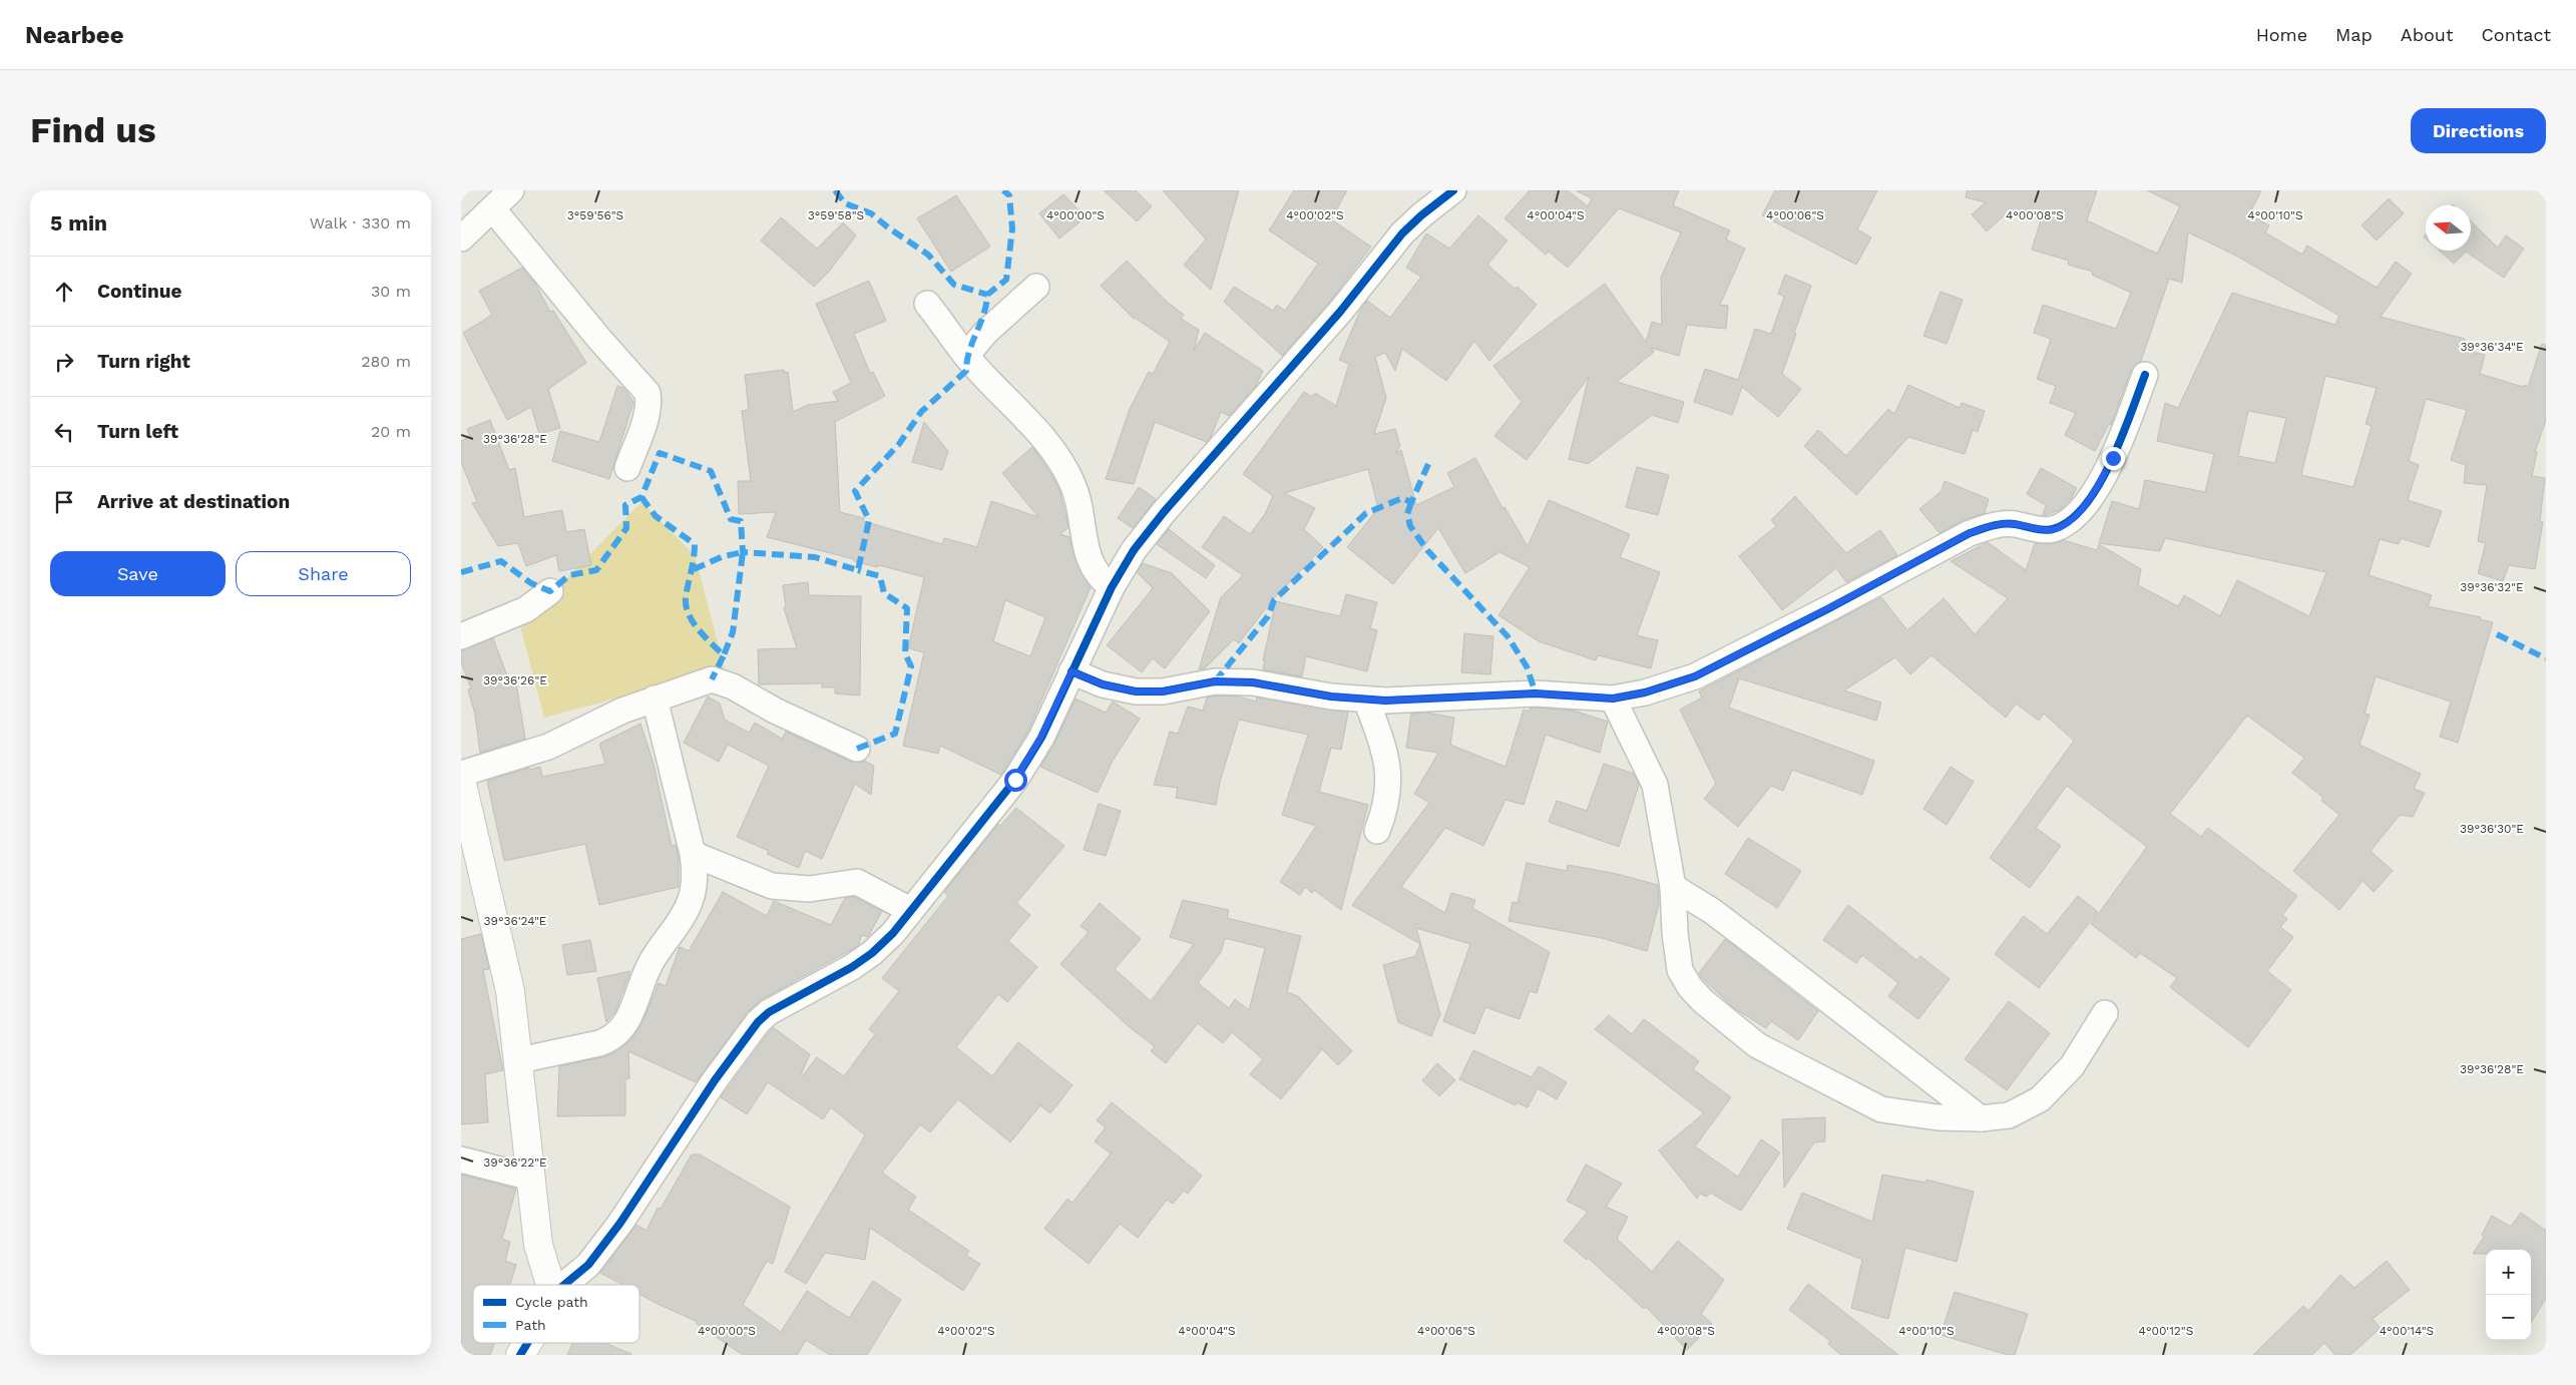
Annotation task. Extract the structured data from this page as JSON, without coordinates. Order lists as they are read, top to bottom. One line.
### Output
{"legend":["Cycle path","Path"],"north":"left","page":{"header":"Nearbee","nav":["Home","Map","About","Contact"],"buttons":["Directions",["Save","Share"]],"title":"Find us","heading":["5 min","Walk · 330 m"],"list":[["Continue","30 m"],["Turn right","280 m"],["Turn left","20 m"],"Arrive at destination"],"map_buttons":["+","−"]},"coordinates":["3°59'56\"S","3°59'58\"S","4°00'00\"S","4°00'02\"S","4°00'04\"S","4°00'06\"S","4°00'08\"S","4°00'10\"S","39°36'34\"E","39°36'28\"E","39°36'32\"E","39°36'26\"E","39°36'30\"E","39°36'24\"E","39°36'22\"E","4°00'12\"S","4°00'14\"S"]}
